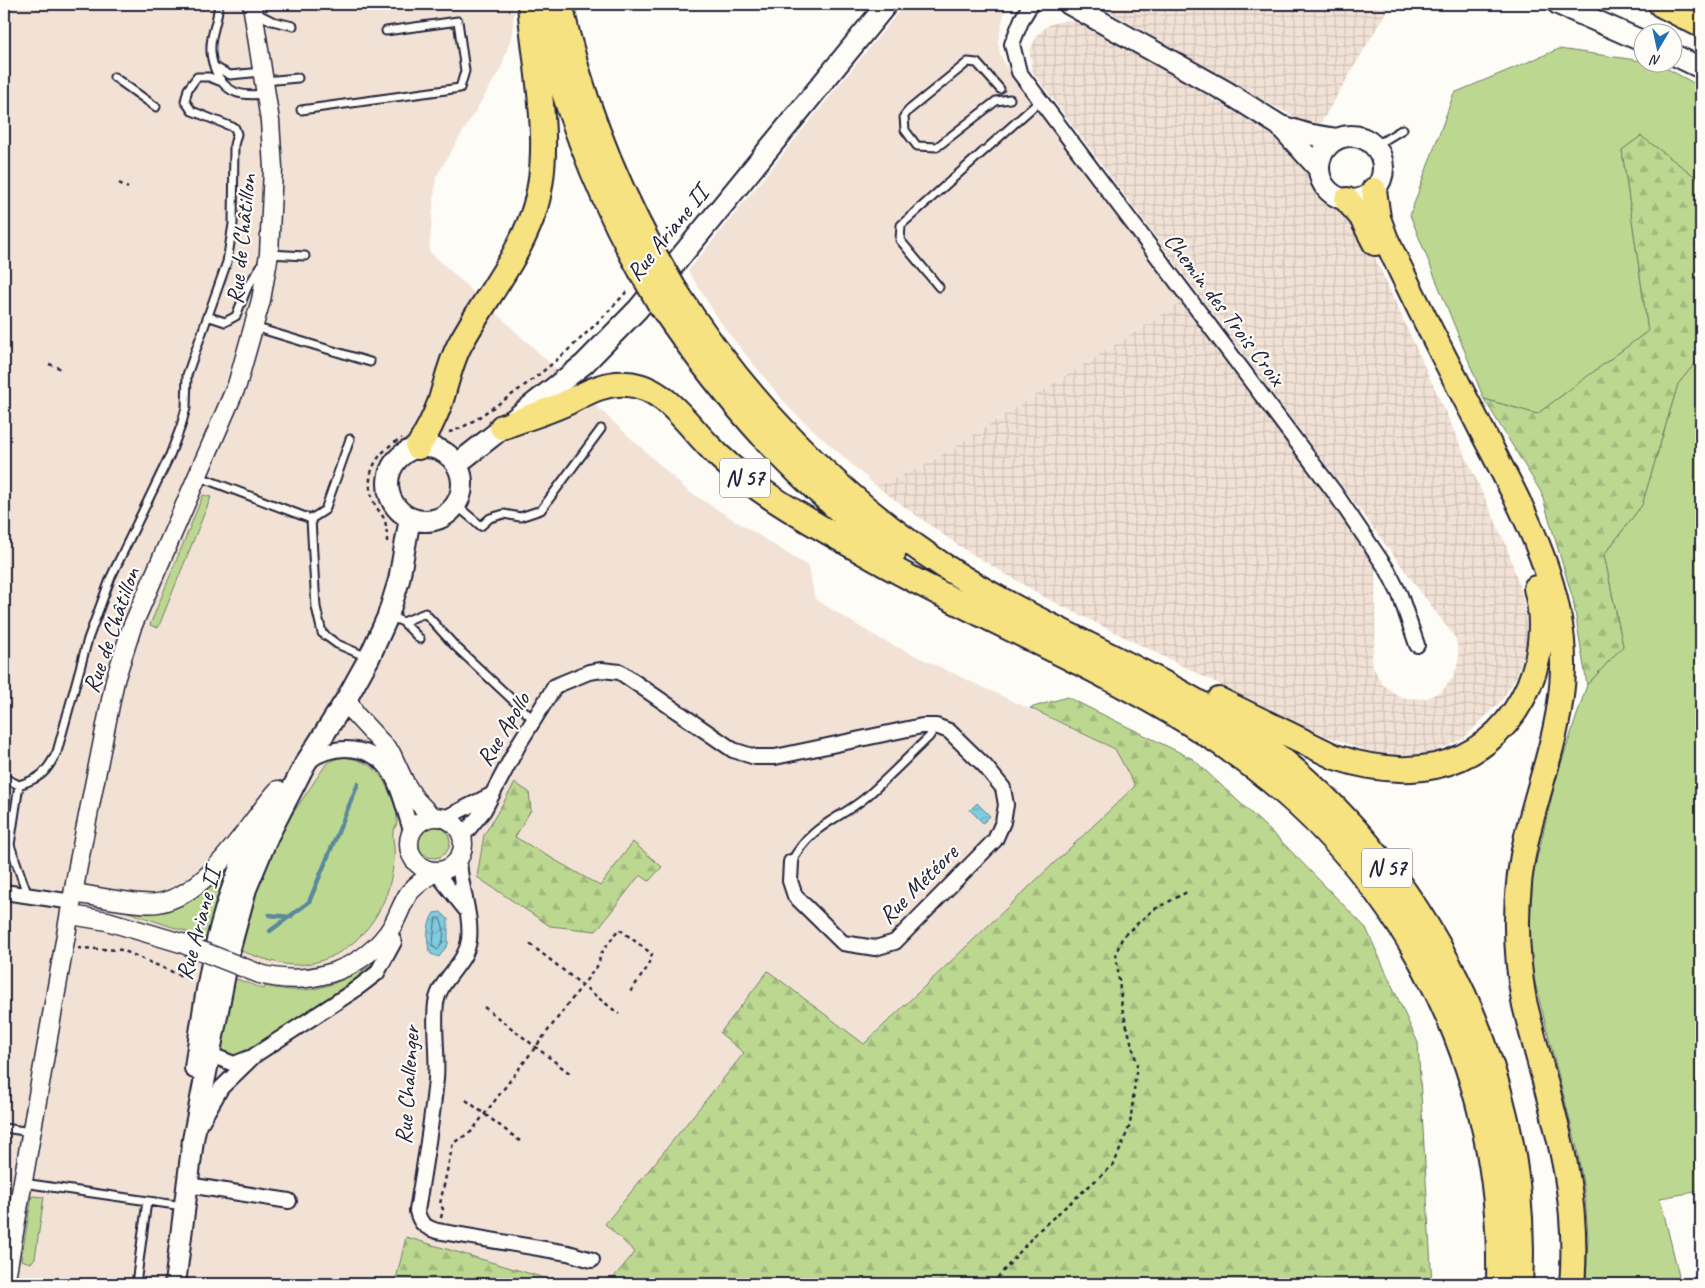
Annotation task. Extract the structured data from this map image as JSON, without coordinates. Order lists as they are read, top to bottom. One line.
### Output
{"streets":{"highway":["N 57"],"main road":["Rue Ariane II"],"street":["Rue de Châtillon","Chemin des Trois Croix","Rue Apollo","Rue Météore","Rue Challenger"]},"crossings":[["Rue Ariane II","N 57"],["Rue Apollo","Rue Météore"],["Rue Apollo","Rue Challenger"]],"north":"bottom"}
